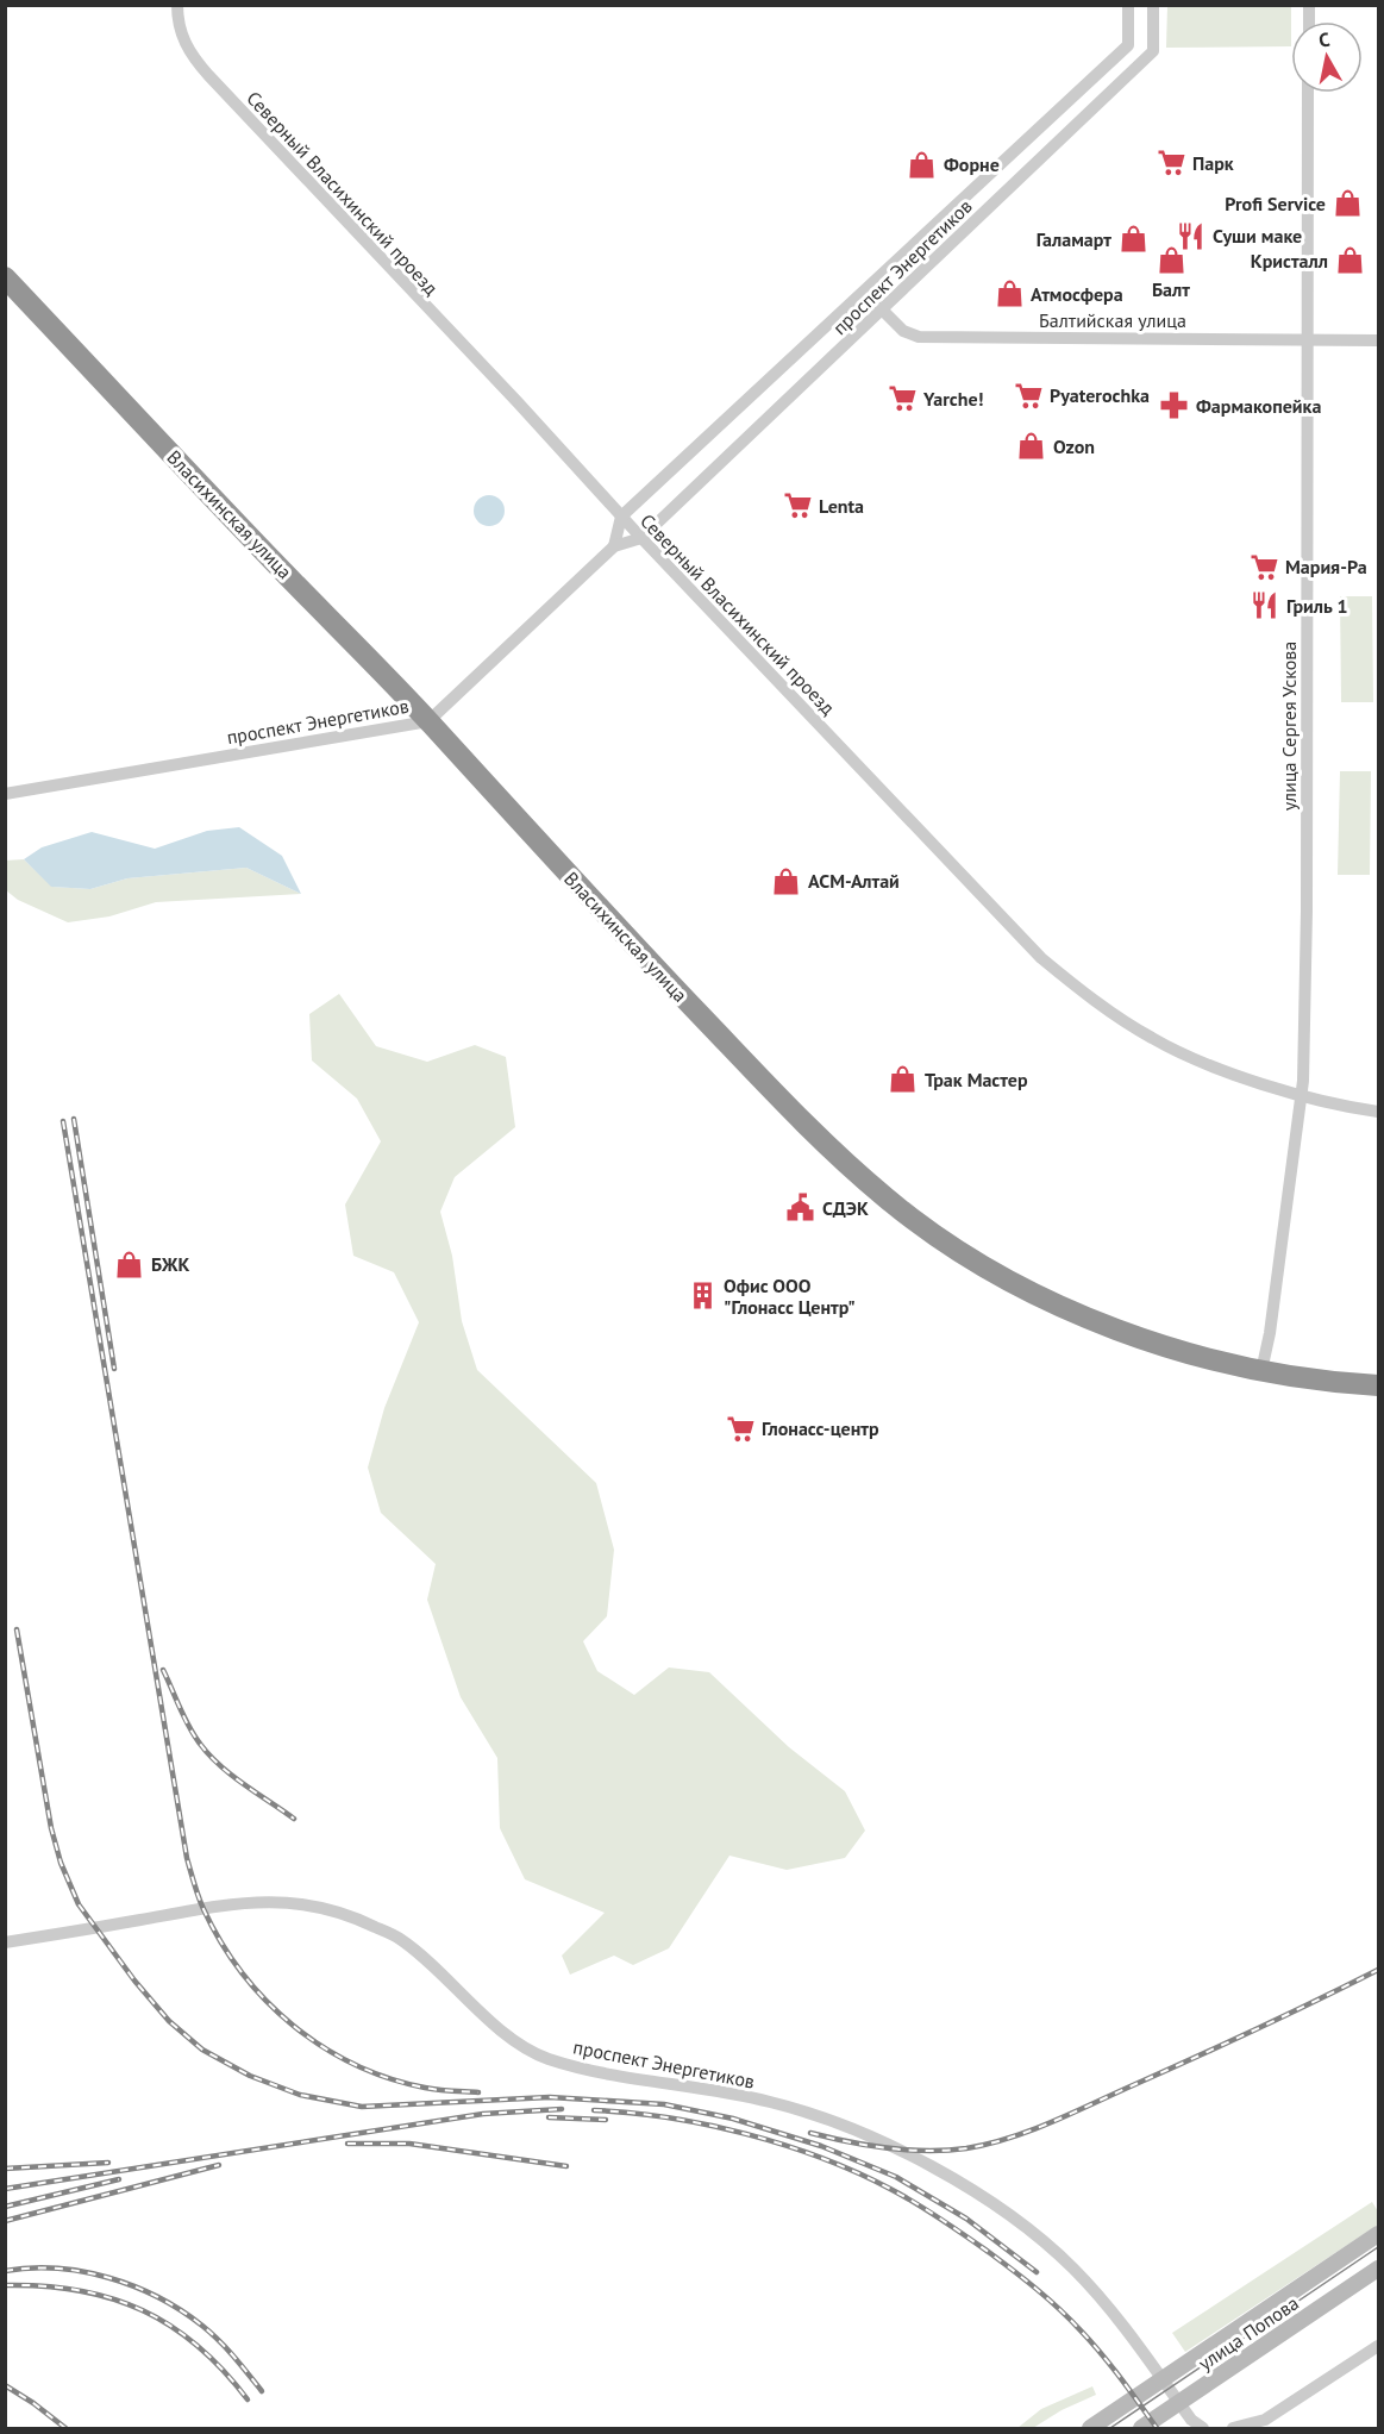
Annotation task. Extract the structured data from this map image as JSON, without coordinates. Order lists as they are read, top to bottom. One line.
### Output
{"streets":{"highway":["Власихинская улица"],"main road":["улица Попова"],"street":["Северный Власихинский проезд","проспект Энергетиков","Балтийская улица","улица Сергея Ускова"]},"crossings":[["Северный Власихинский проезд","проспект Энергетиков"],["Северный Власихинский проезд","улица Сергея Ускова"],["проспект Энергетиков","Балтийская улица"],["проспект Энергетиков","Власихинская улица"],["Балтийская улица","улица Сергея Ускова"],["Власихинская улица","улица Сергея Ускова"]],"places":{"supermarket":["Парк","Pyaterochka","Yarche!","Lenta","Мария-Ра","Глонасс-центр"],"shop":["Форне","Profi Service","Галамарт","Балт","Кристалл","Атмосфера","Ozon","АСМ-Алтай","Трак Мастер","БЖК"],"restaurant":["Суши маке","Гриль 1"],"pharmacy":["Фармакопейка"],"public building":["СДЭК"],"building":["Офис ООО \"Глонасс Центр\""]},"north":"top"}
